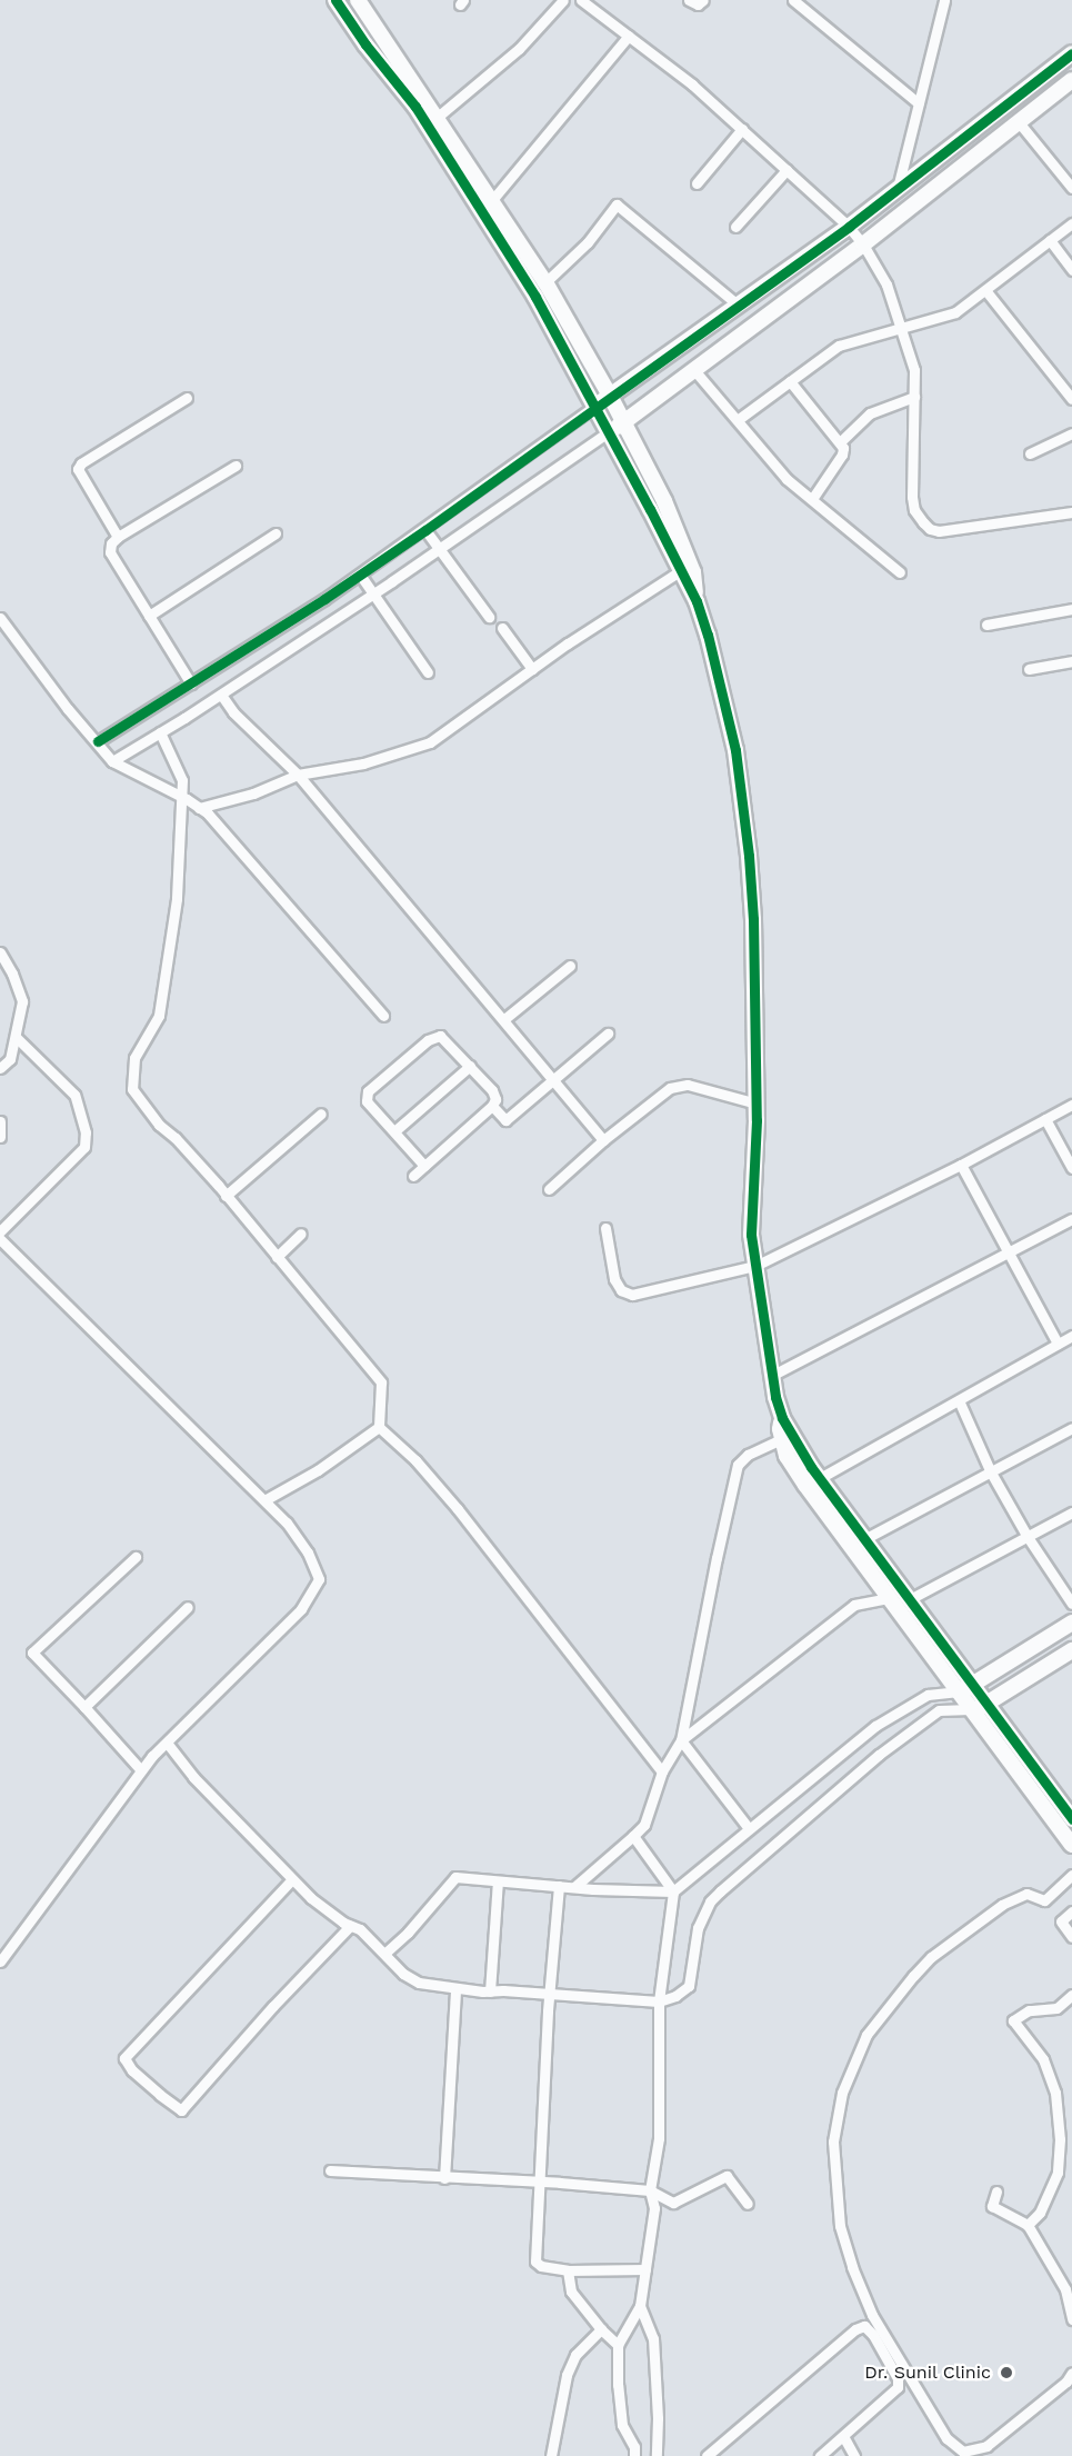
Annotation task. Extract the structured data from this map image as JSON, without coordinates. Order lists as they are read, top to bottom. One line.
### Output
{"places":["Dr. Sunil Clinic"]}
